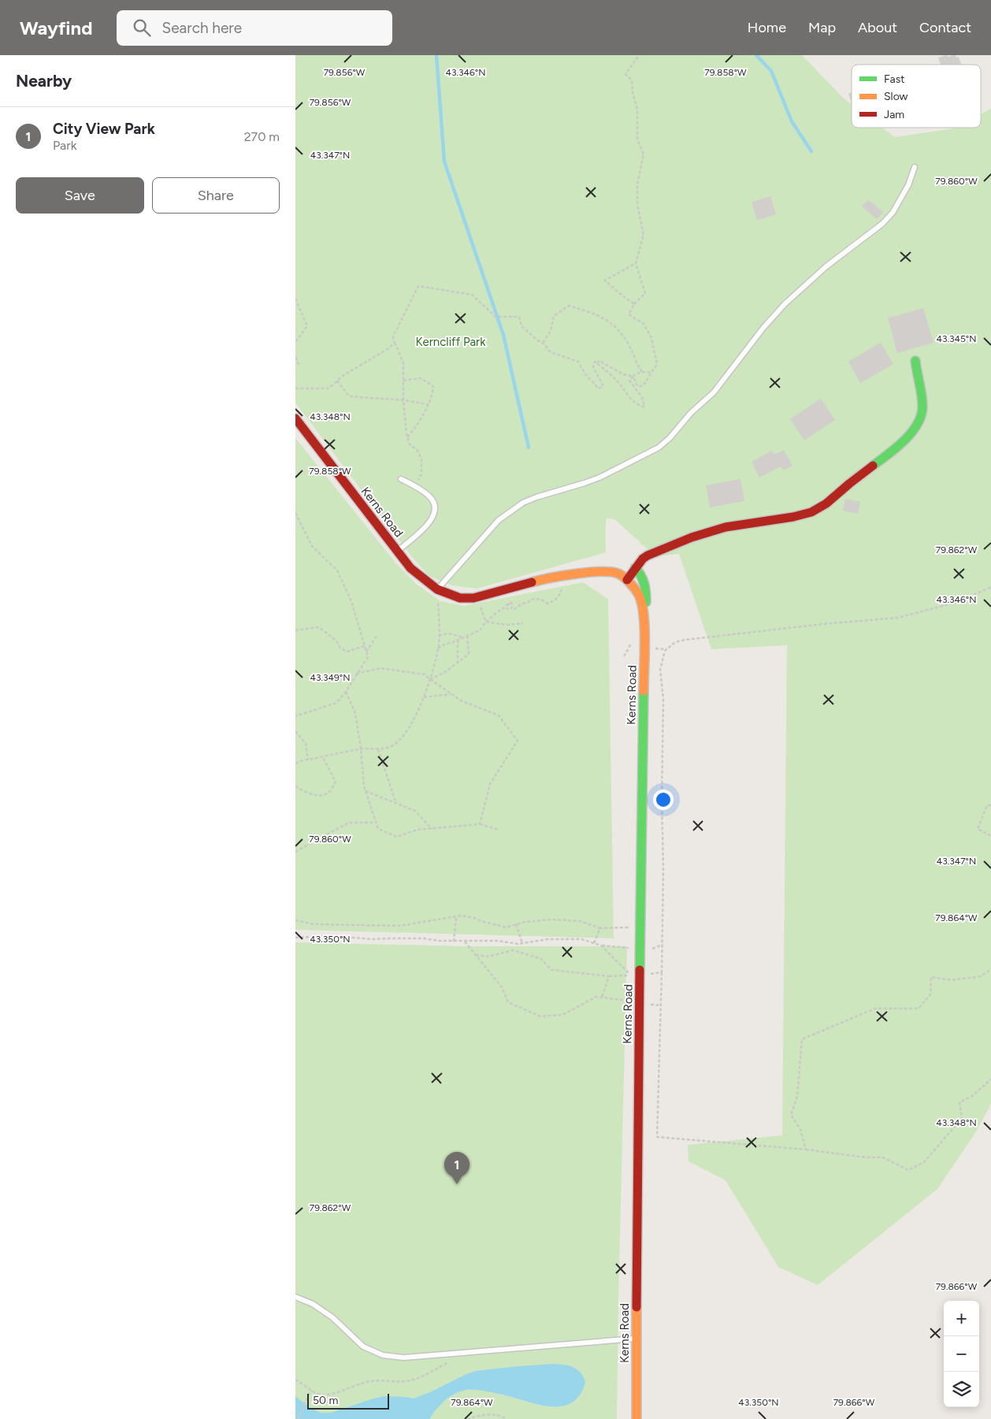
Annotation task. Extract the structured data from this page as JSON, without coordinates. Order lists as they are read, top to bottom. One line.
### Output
{"streets":{"street":["Kerns Road"]},"parks":["Kerncliff Park"],"legend":["Fast","Slow","Jam"],"scale_bar":"50 m","page":{"header":"Wayfind","search":"Search here","nav":["Home","Map","About","Contact"],"heading":"Nearby","list":[{"mark":"1","name":"City View Park","note":"Park","value":"270 m"}],"buttons":["Save","Share"],"pins":"1","map_buttons":["+","−"],"scale":"50 m"},"coordinates":["79.856°W","79.858°W","43.346°N","43.347°N","79.860°W","43.345°N","43.348°N","79.862°W","43.349°N","79.864°W","43.350°N","79.866°W"]}
